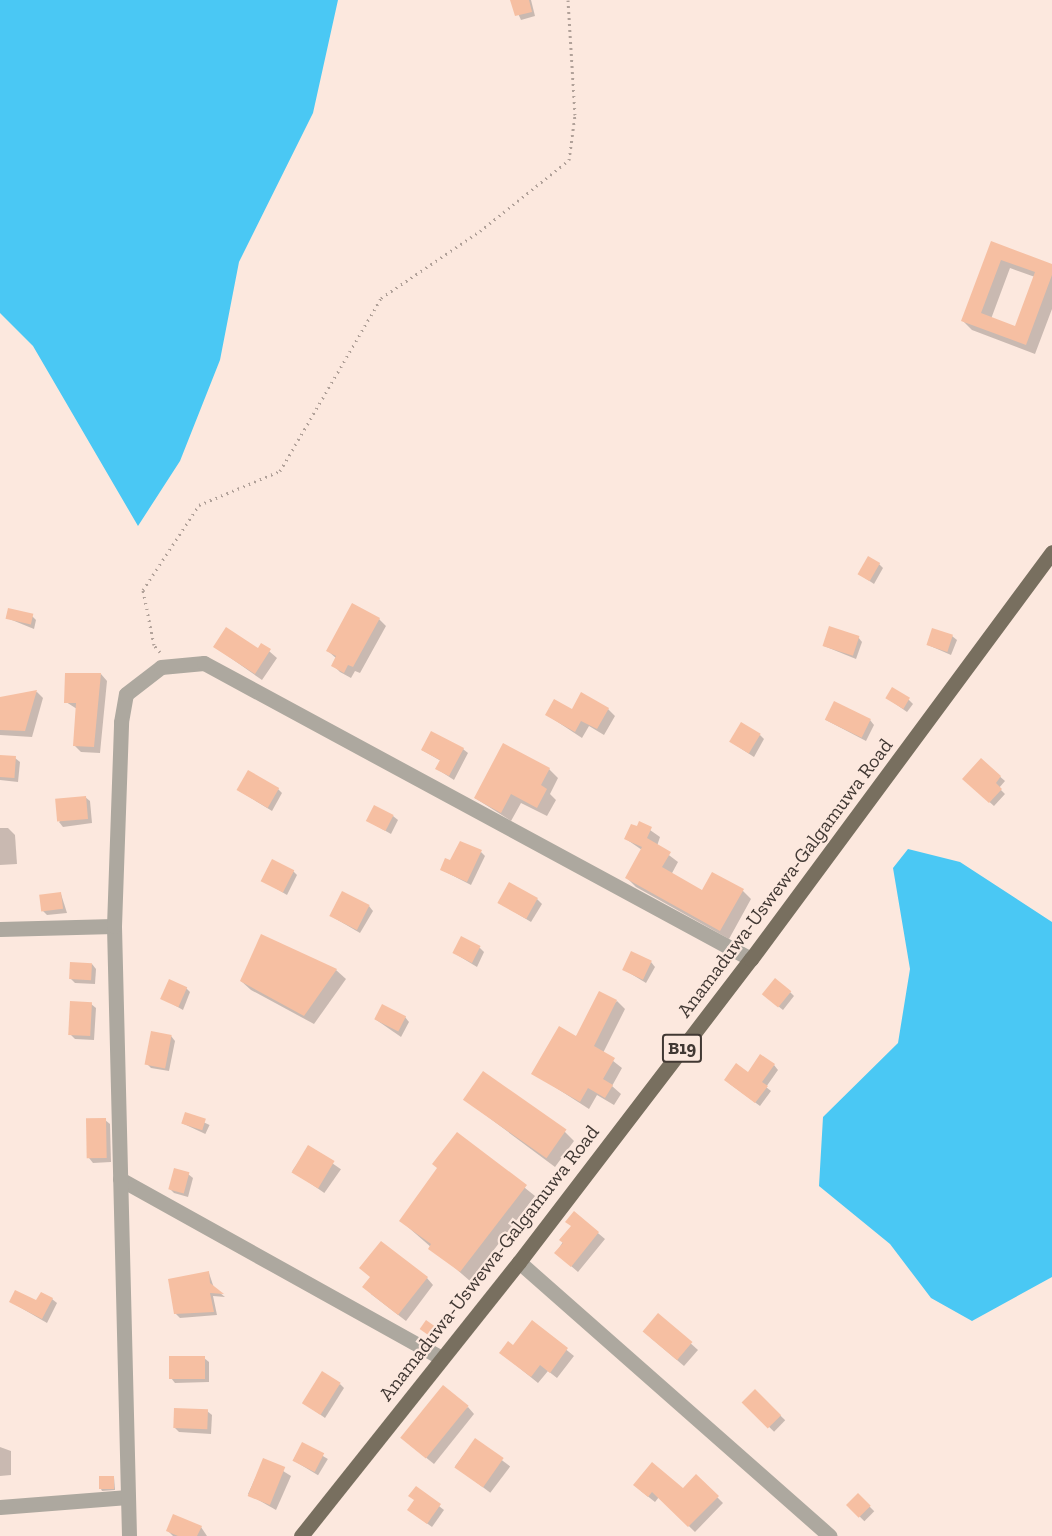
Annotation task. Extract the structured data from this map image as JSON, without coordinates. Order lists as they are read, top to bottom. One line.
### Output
{"streets":{"main road":["Anamaduwa-Uswewa-Galgamuwa Road","B19"]}}
